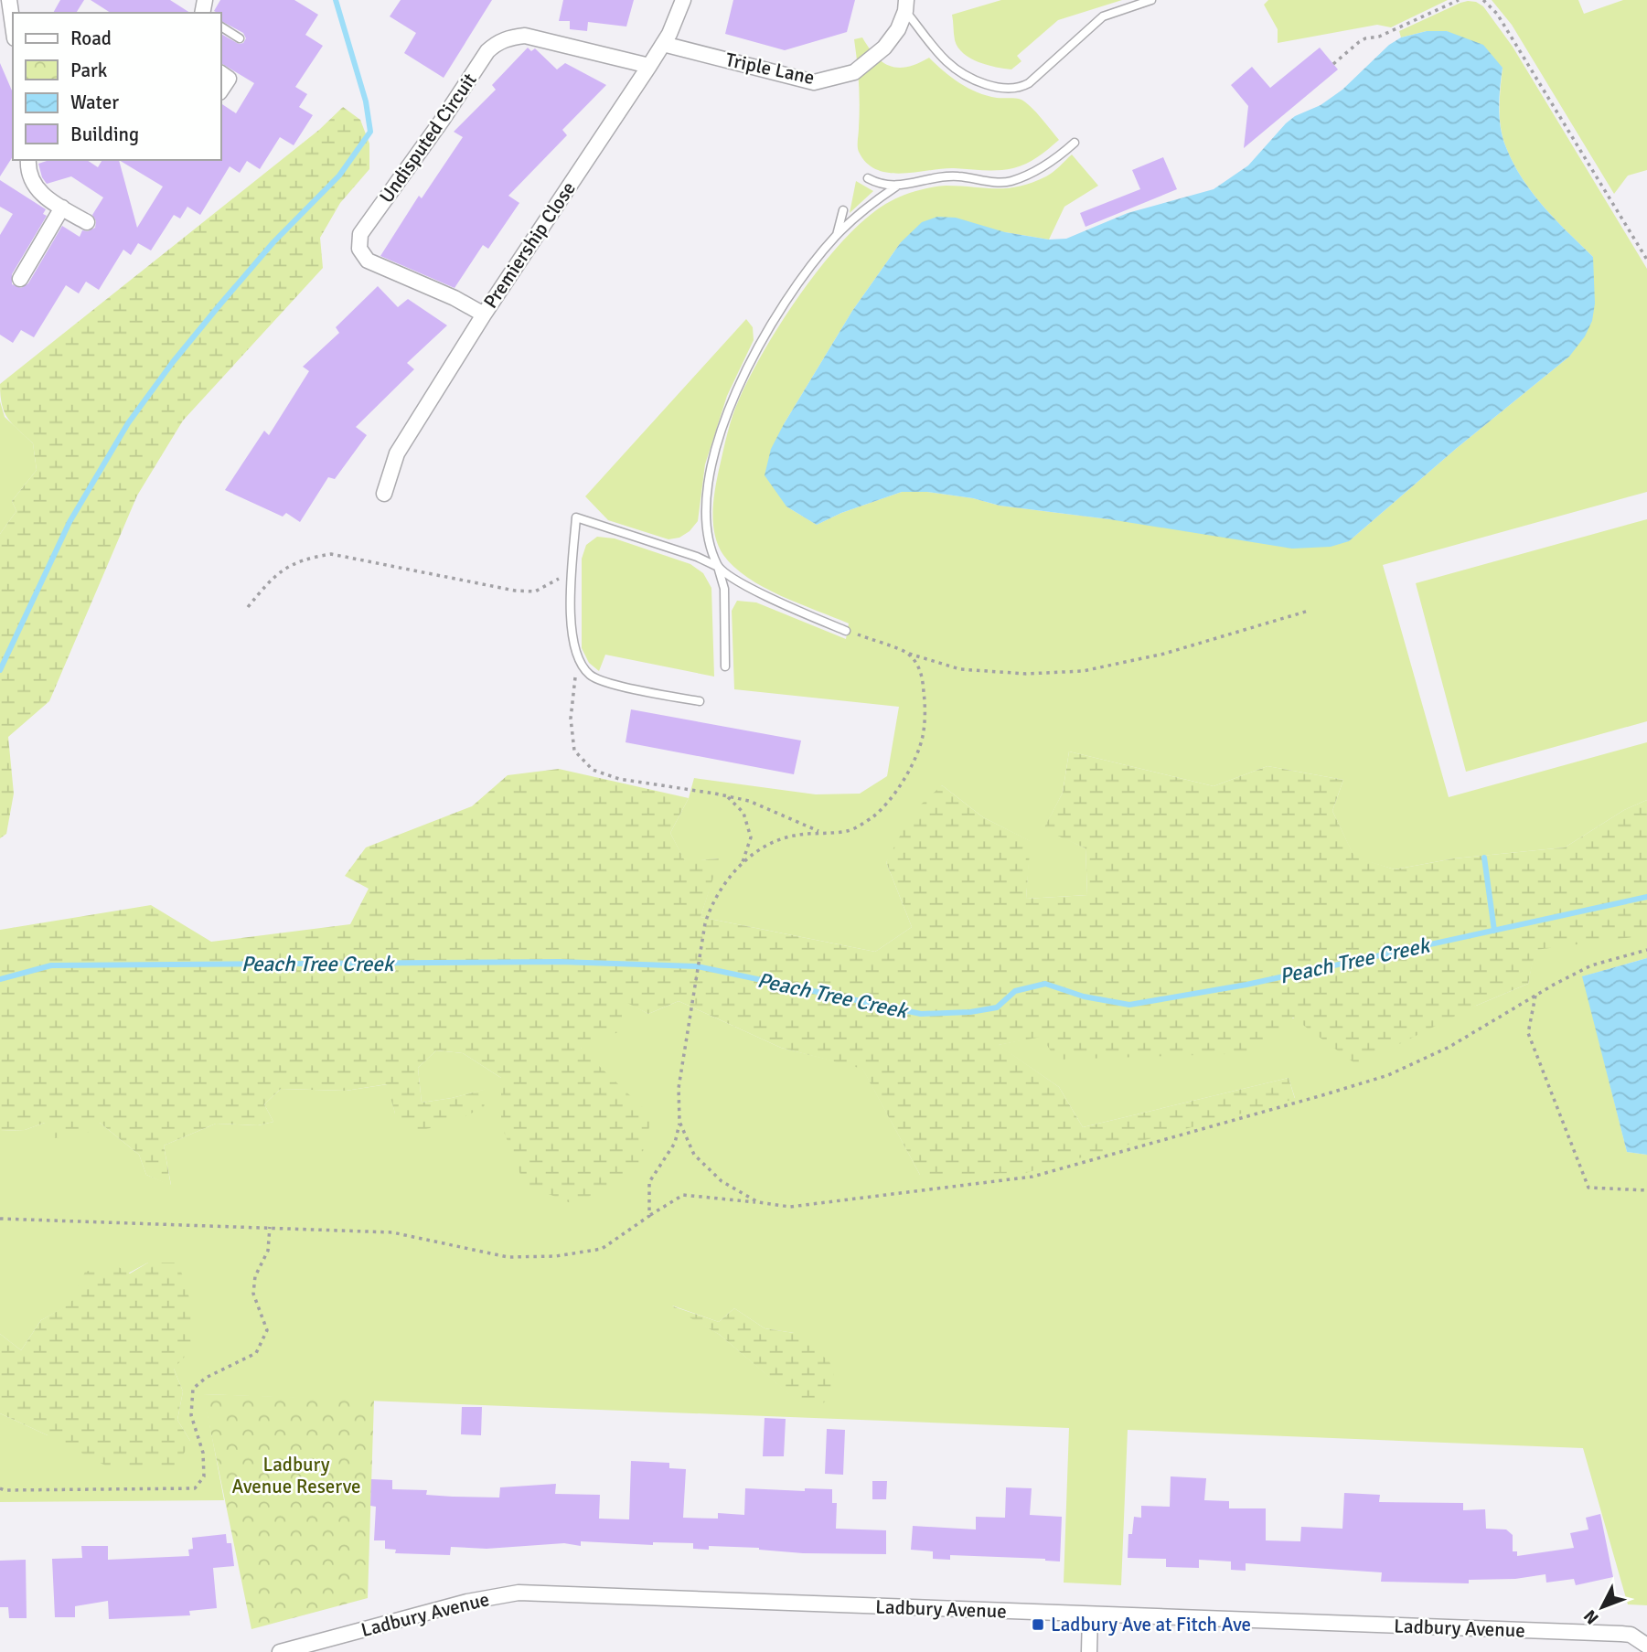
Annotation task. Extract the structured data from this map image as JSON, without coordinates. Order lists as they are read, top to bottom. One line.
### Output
{"streets":{"street":["Triple Lane","Undisputed Circuit","Premiership Close","Ladbury Avenue"]},"crossings":[["Triple Lane","Premiership Close"],["Undisputed Circuit","Premiership Close"]],"water":["Peach Tree Creek"],"parks":["Ladbury Avenue Reserve"],"places":{"transit":["Ladbury Ave at Fitch Ave"]},"legend":["Road","Park","Water","Building"],"north":"bottom left"}
